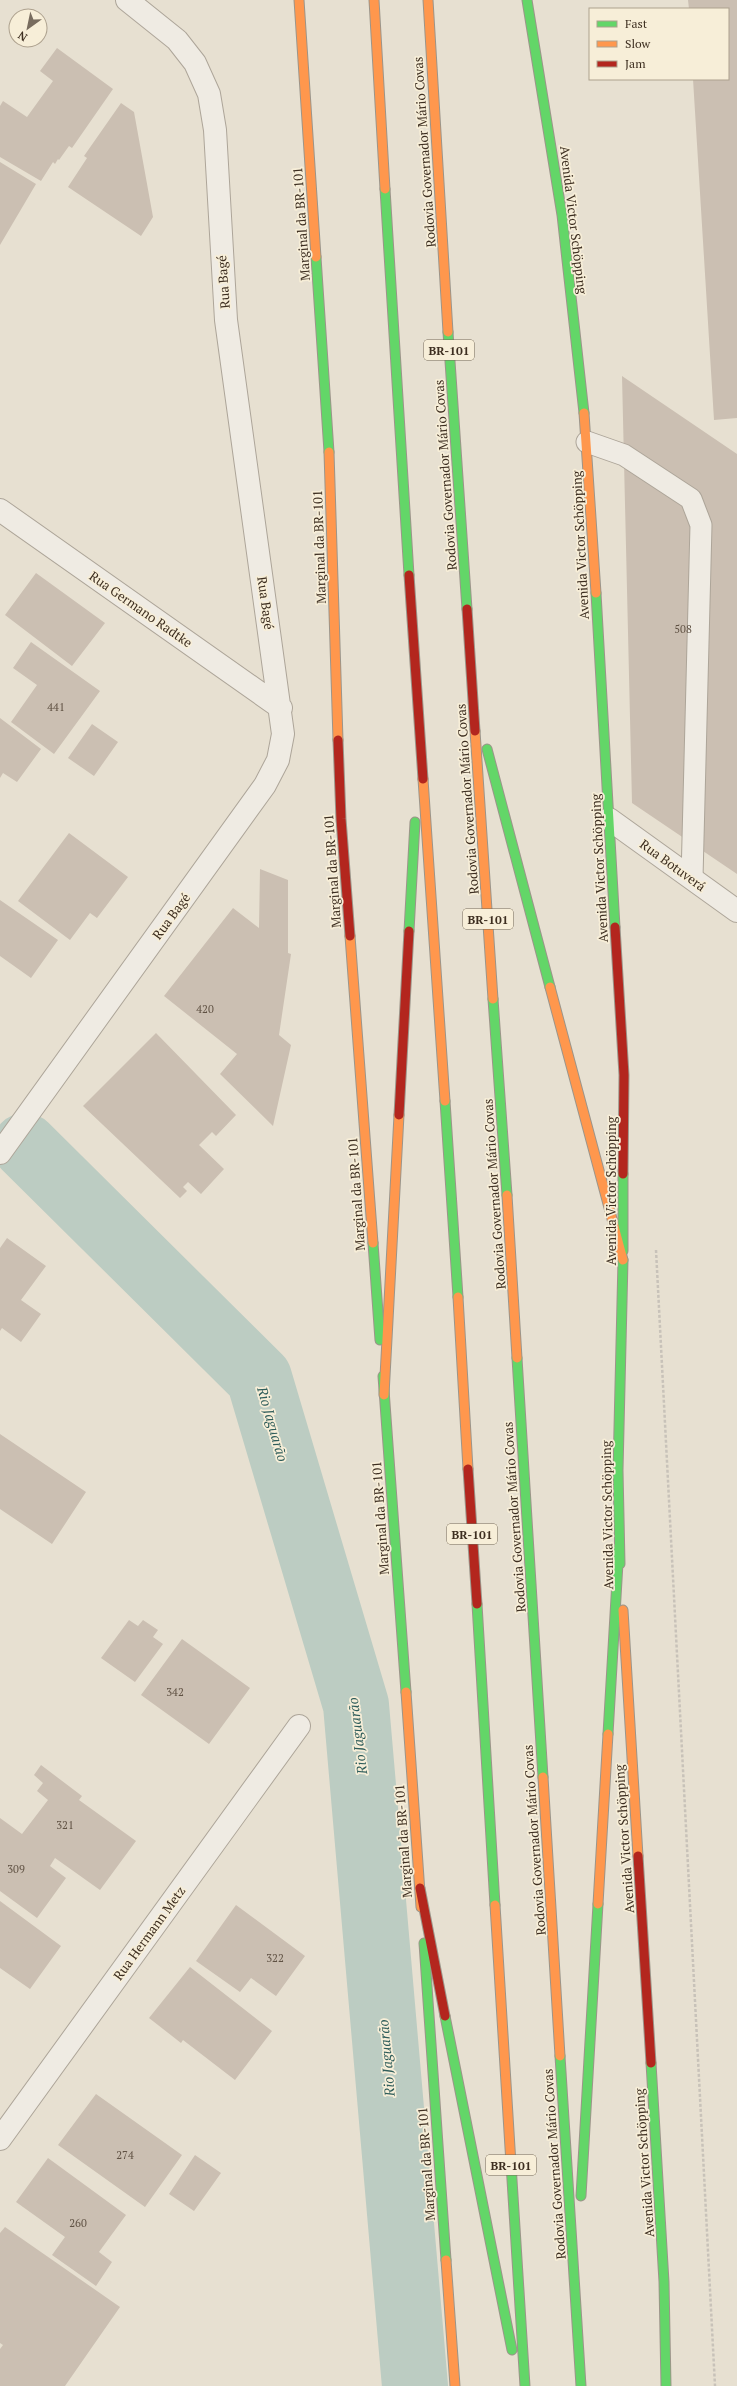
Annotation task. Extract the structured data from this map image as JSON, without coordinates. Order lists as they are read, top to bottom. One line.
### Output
{"streets":{"main road":["Rodovia Governador Mário Covas","Avenida Victor Schöpping","Marginal da BR-101","BR-101"],"street":["Rua Bagé","Rua Germano Radtke","Rua Botuverá","Rua Hermann Metz"]},"crossings":[["Avenida Victor Schöpping","Rua Botuverá"],["Rua Bagé","Rua Germano Radtke"]],"water":["Rio Jaguarão"],"house_numbers":["508","441","420","342","321","309","322","274","260"],"legend":["Fast","Slow","Jam"],"north":"bottom left"}
